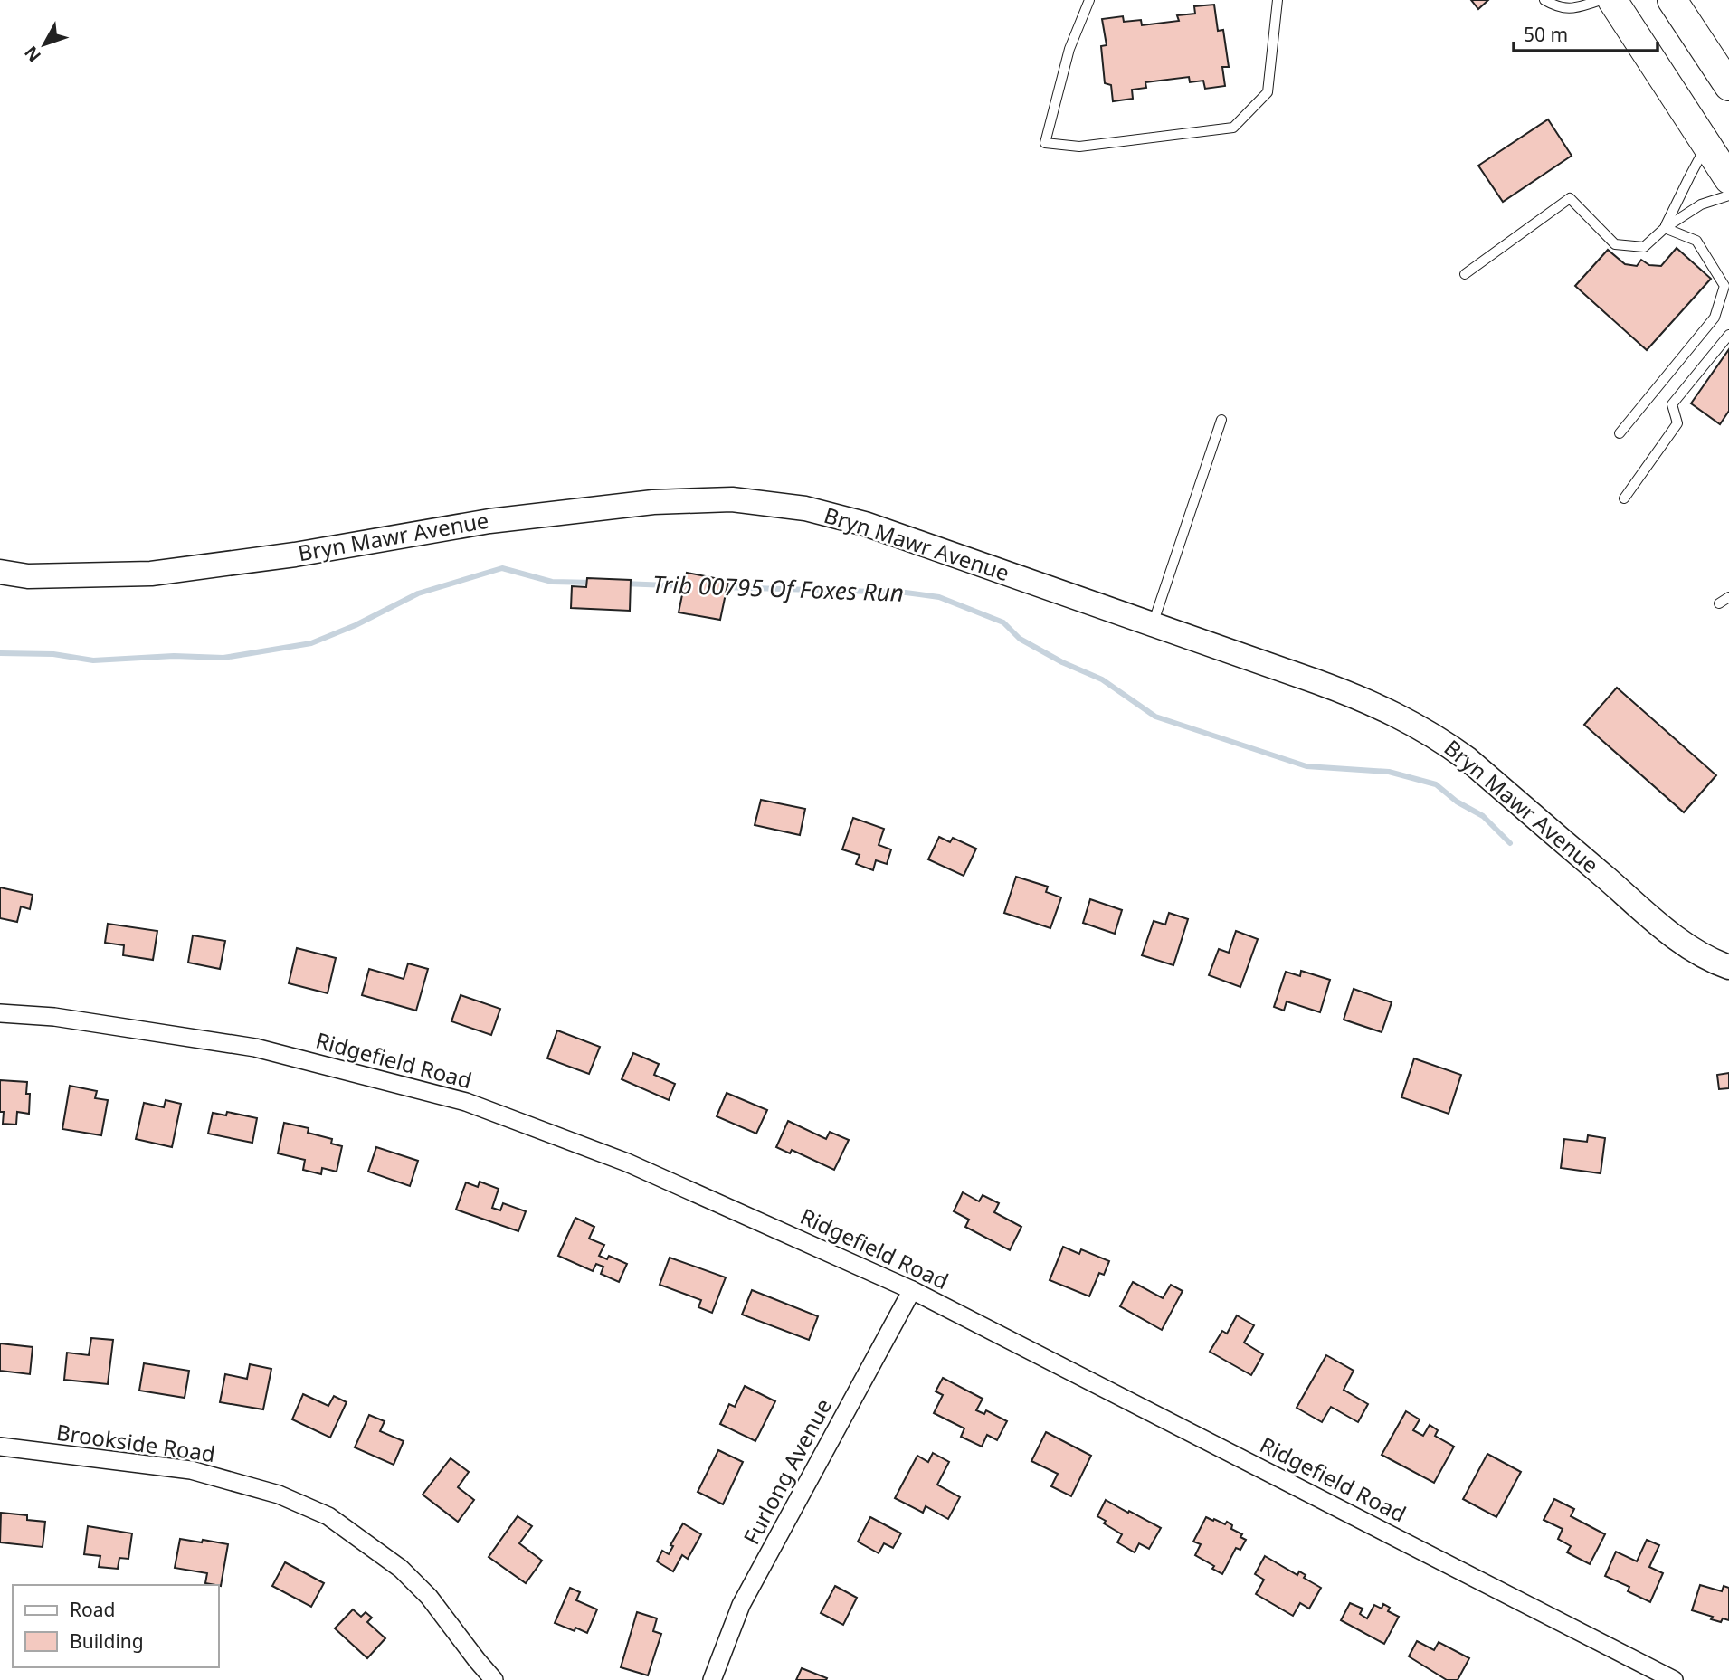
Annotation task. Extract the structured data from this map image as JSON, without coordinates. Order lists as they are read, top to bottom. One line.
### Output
{"streets":{"main road":["Bryn Mawr Avenue"],"street":["Ridgefield Road","Brookside Road","Furlong Avenue"]},"crossings":[["Ridgefield Road","Furlong Avenue"]],"water":["Trib 00795 Of Foxes Run"],"legend":["Road","Building"],"scale_bar":"50 m","north":"bottom left"}
